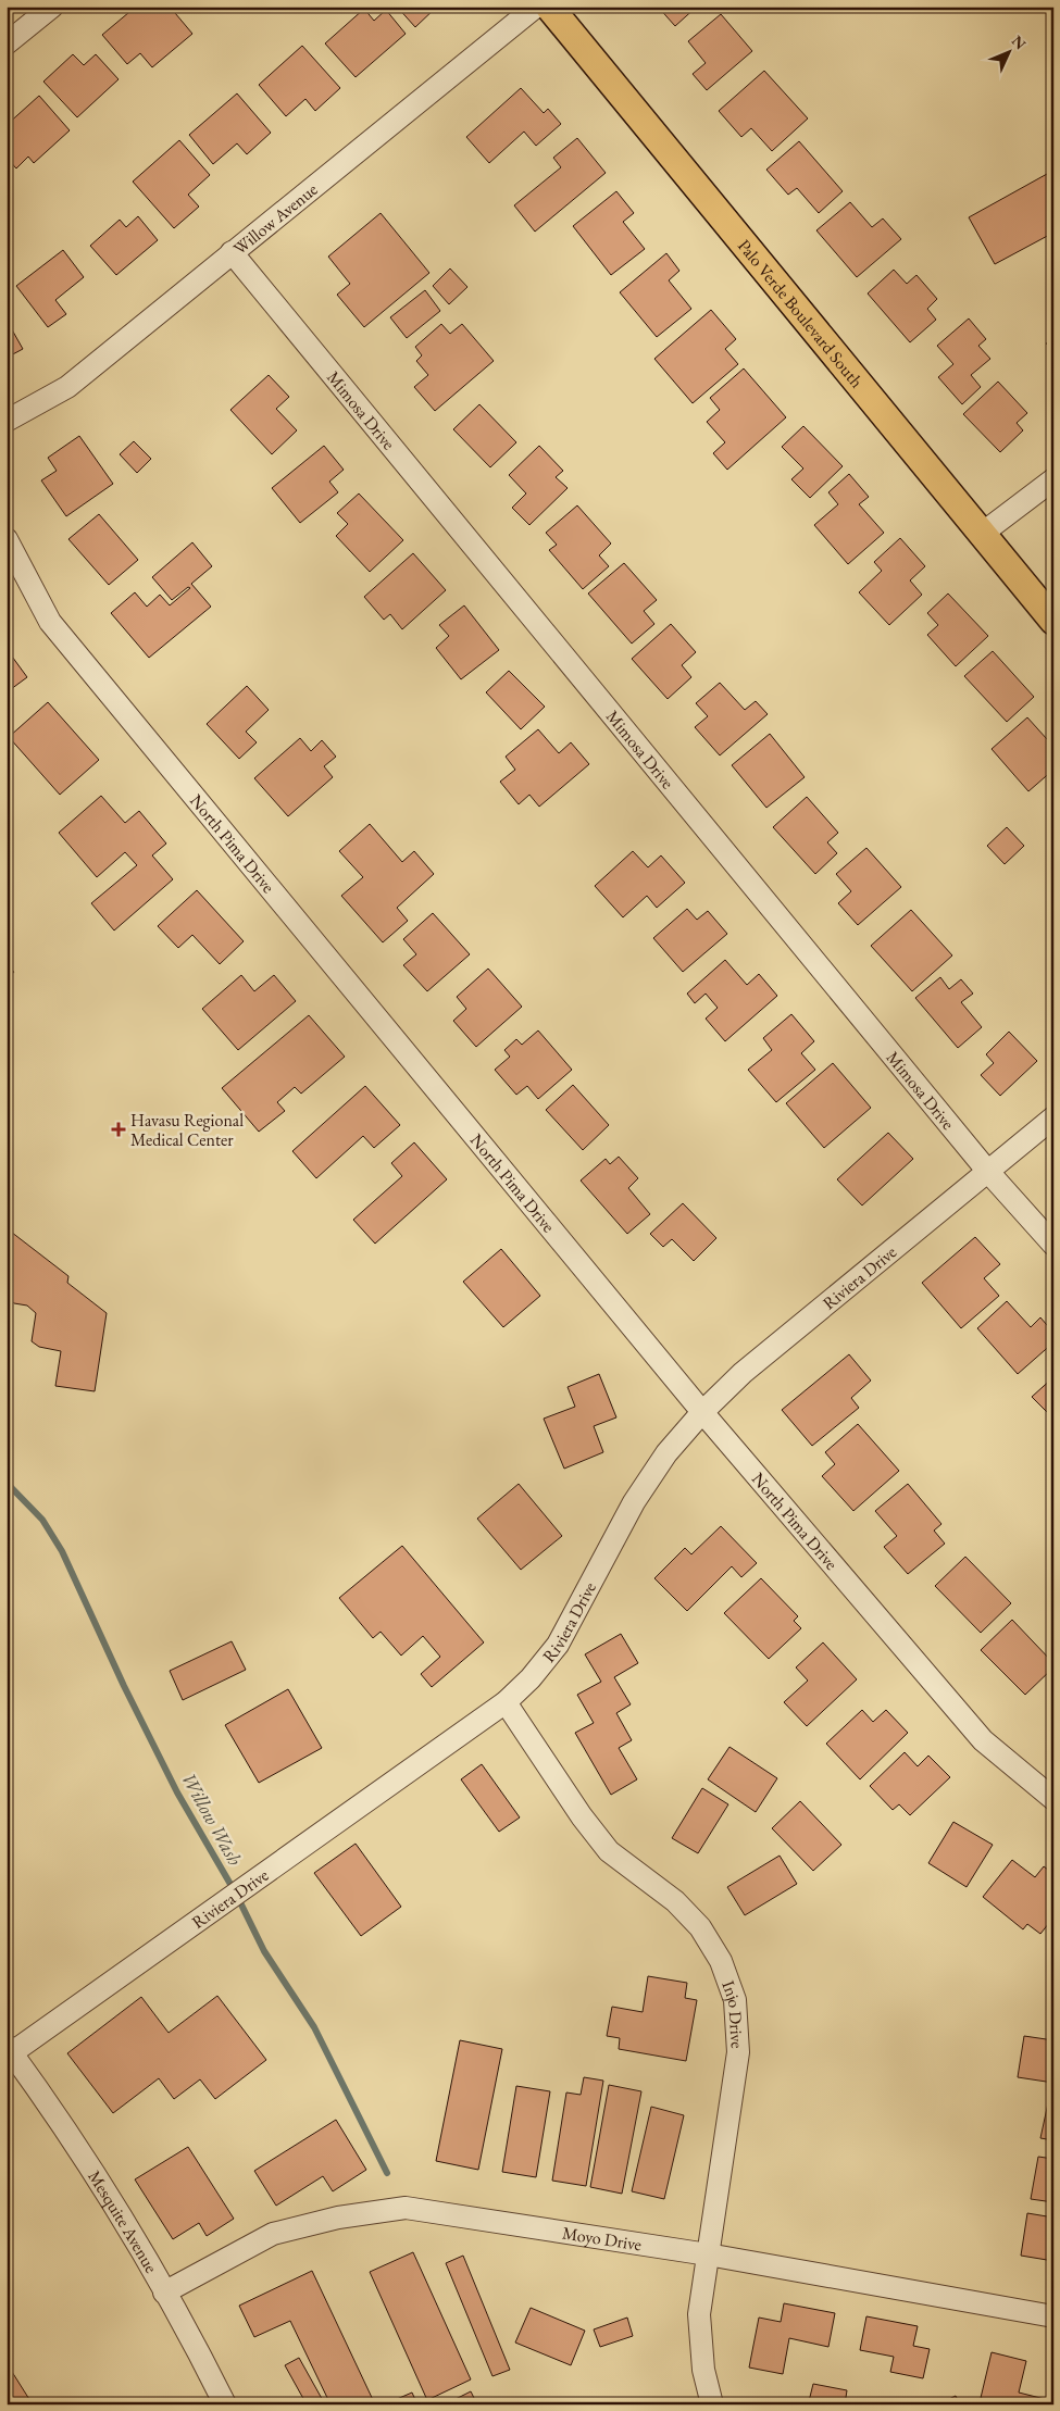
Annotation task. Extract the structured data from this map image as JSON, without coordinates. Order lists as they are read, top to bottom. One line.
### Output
{"streets":{"main road":["Palo Verde Boulevard South"],"street":["Willow Avenue","Mimosa Drive","North Pima Drive","Riviera Drive","Injo Drive","Mesquite Avenue","Moyo Drive"]},"crossings":[["Willow Avenue","Mimosa Drive"],["Mimosa Drive","Riviera Drive"],["North Pima Drive","Riviera Drive"],["Riviera Drive","Injo Drive"],["Riviera Drive","Mesquite Avenue"],["Injo Drive","Moyo Drive"],["Mesquite Avenue","Moyo Drive"]],"water":["Willow Wash"],"places":{"health":["Havasu Regional Medical Center"]},"north":"top right"}
